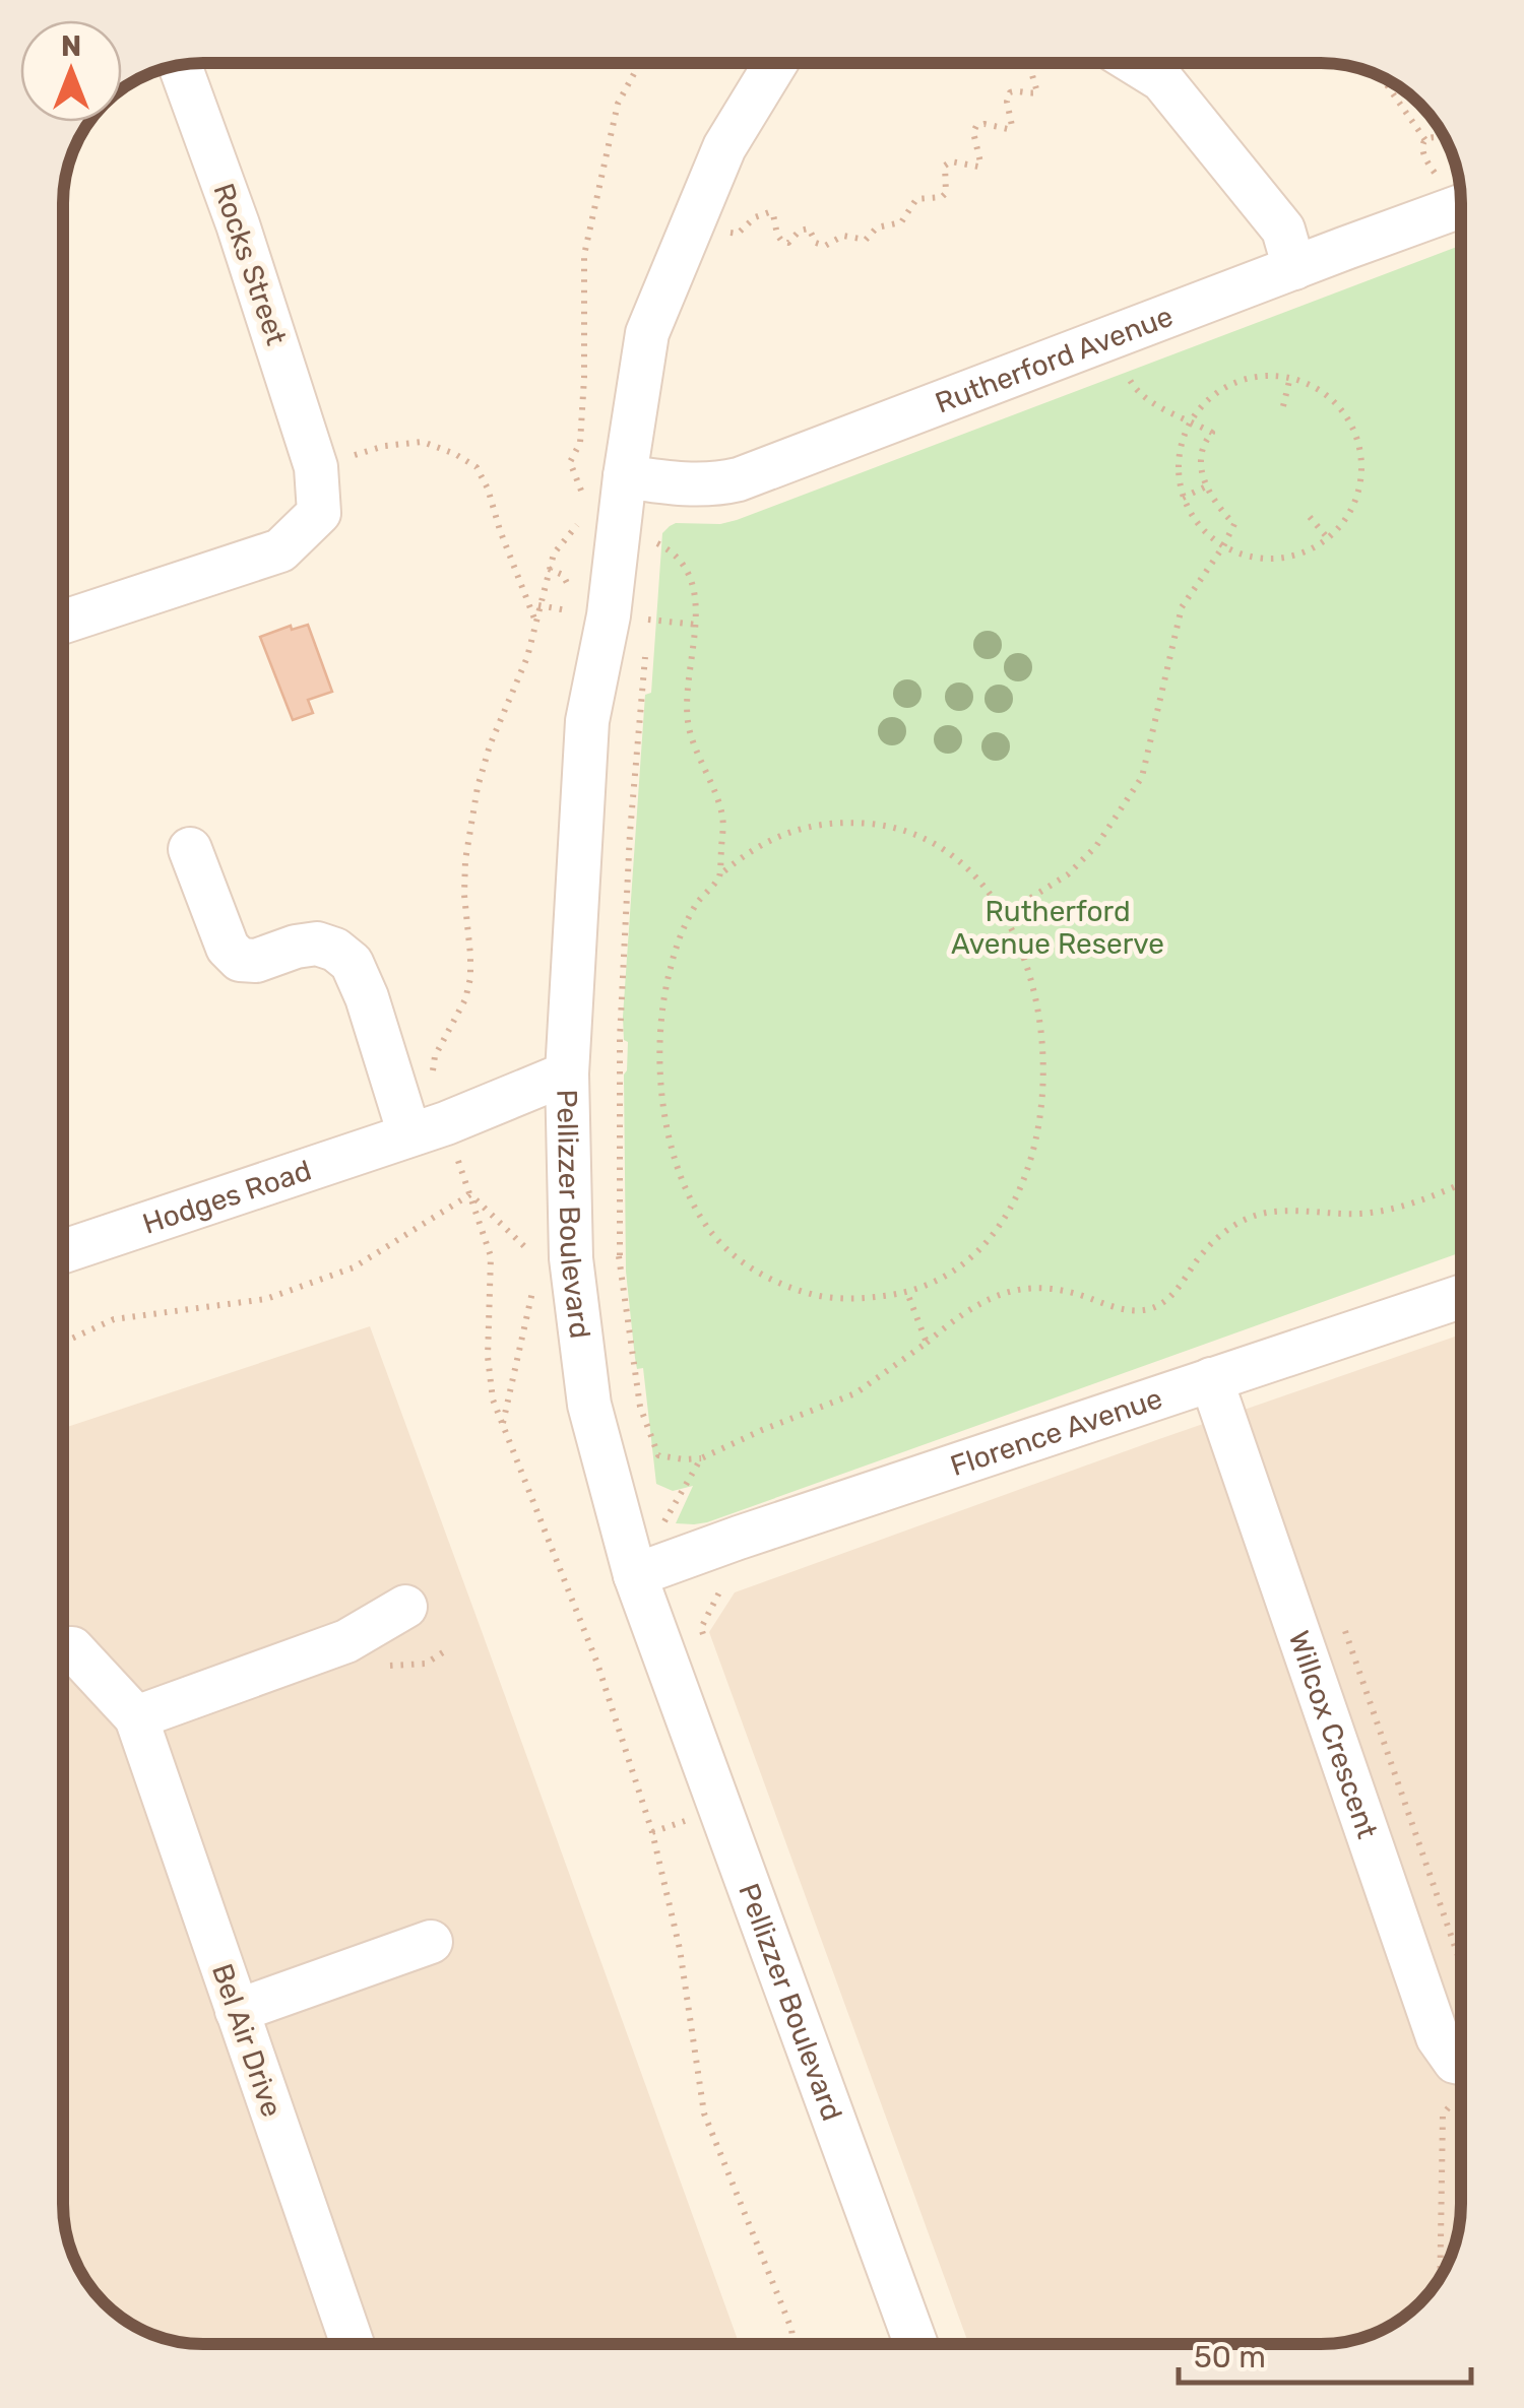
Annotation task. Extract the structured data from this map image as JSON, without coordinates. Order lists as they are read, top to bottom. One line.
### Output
{"streets":{"street":["Rocks Street","Rutherford Avenue","Hodges Road","Pellizzer Boulevard","Florence Avenue","Willcox Crescent","Bel Air Drive"]},"crossings":[["Rutherford Avenue","Pellizzer Boulevard"],["Hodges Road","Pellizzer Boulevard"],["Pellizzer Boulevard","Florence Avenue"],["Florence Avenue","Willcox Crescent"]],"parks":["Rutherford Avenue Reserve"],"scale_bar":"50 m","north":"top"}
